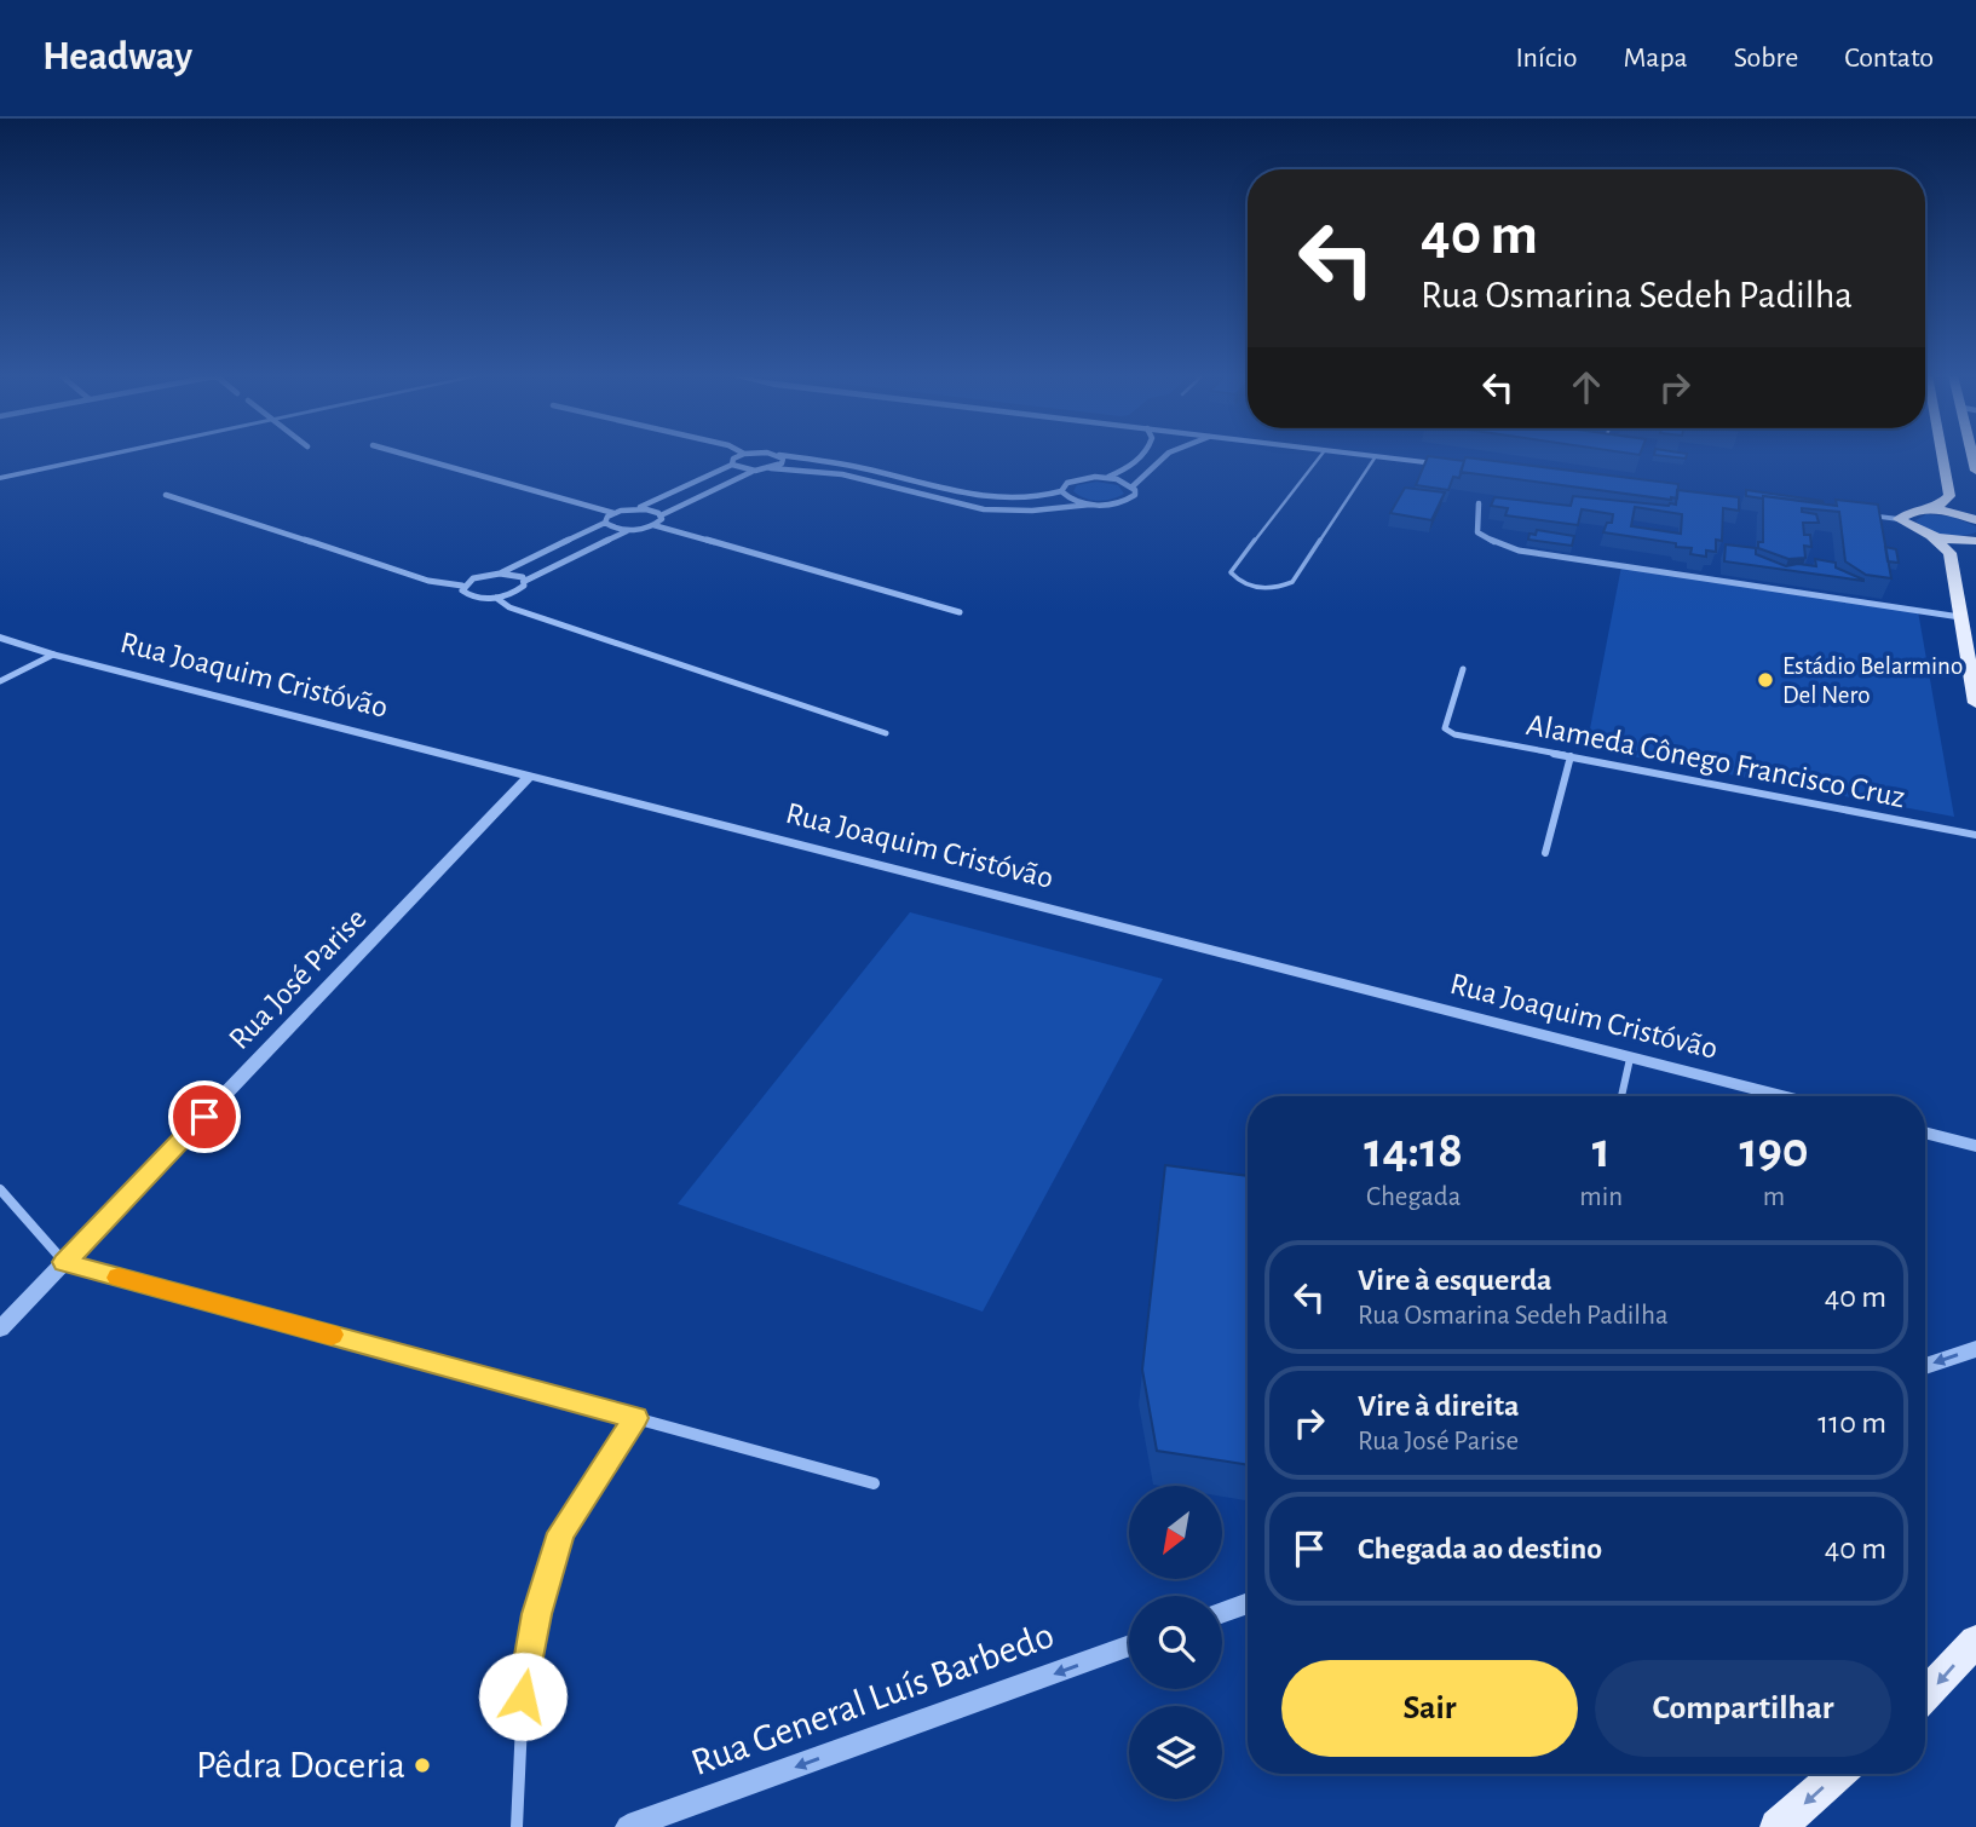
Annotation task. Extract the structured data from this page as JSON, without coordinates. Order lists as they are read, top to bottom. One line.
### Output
{"streets":{"street":["Rua Joaquim Cristóvão","Alameda Cônego Francisco Cruz","Rua José Parise","Rua General Luís Barbedo"]},"crossings":[["Rua Joaquim Cristóvão","Rua José Parise"]],"one_way":["Rua General Luís Barbedo"],"places":["Estádio Belarmino Del Nero","Pêdra Doceria"],"north":"bottom left","page":{"header":"Headway","nav":["Início","Mapa","Sobre","Contato"],"turn":["40 m","Rua Osmarina Sedeh Padilha"],"eta":["14:18","Chegada","1","min","190","m"],"list":[{"name":"Vire à esquerda","note":"Rua Osmarina Sedeh Padilha","value":"40 m"},{"name":"Vire à direita","note":"Rua José Parise","value":"110 m"},{"name":"Chegada ao destino","value":"40 m"}],"buttons":["Sair","Compartilhar"]}}
